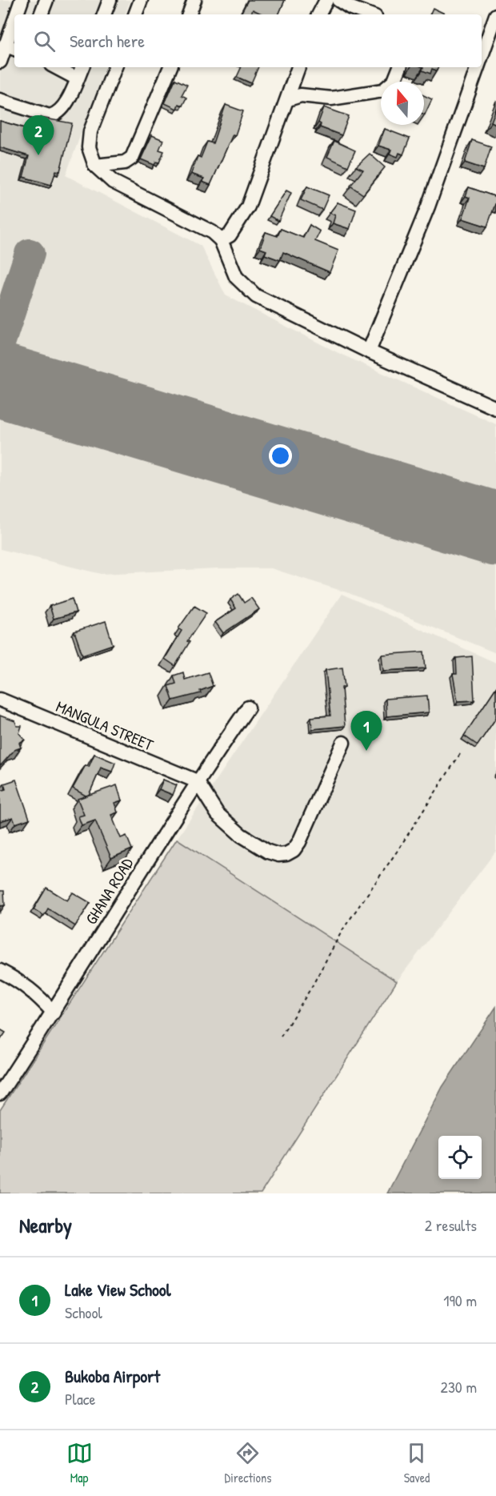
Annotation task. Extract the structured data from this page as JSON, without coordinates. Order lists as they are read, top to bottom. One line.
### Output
{"streets":{"street":["MANGULA STREET","GHANA ROAD"]},"crossings":[["MANGULA STREET","GHANA ROAD"]],"north":"top","page":{"search":"Search here","pins":["2","1"],"heading":["Nearby","2 results"],"list":[{"mark":"1","name":"Lake View School","note":"School","value":"190 m"},{"mark":"2","name":"Bukoba Airport","note":"Place","value":"230 m"}],"nav":["Map","Directions","Saved"]}}
